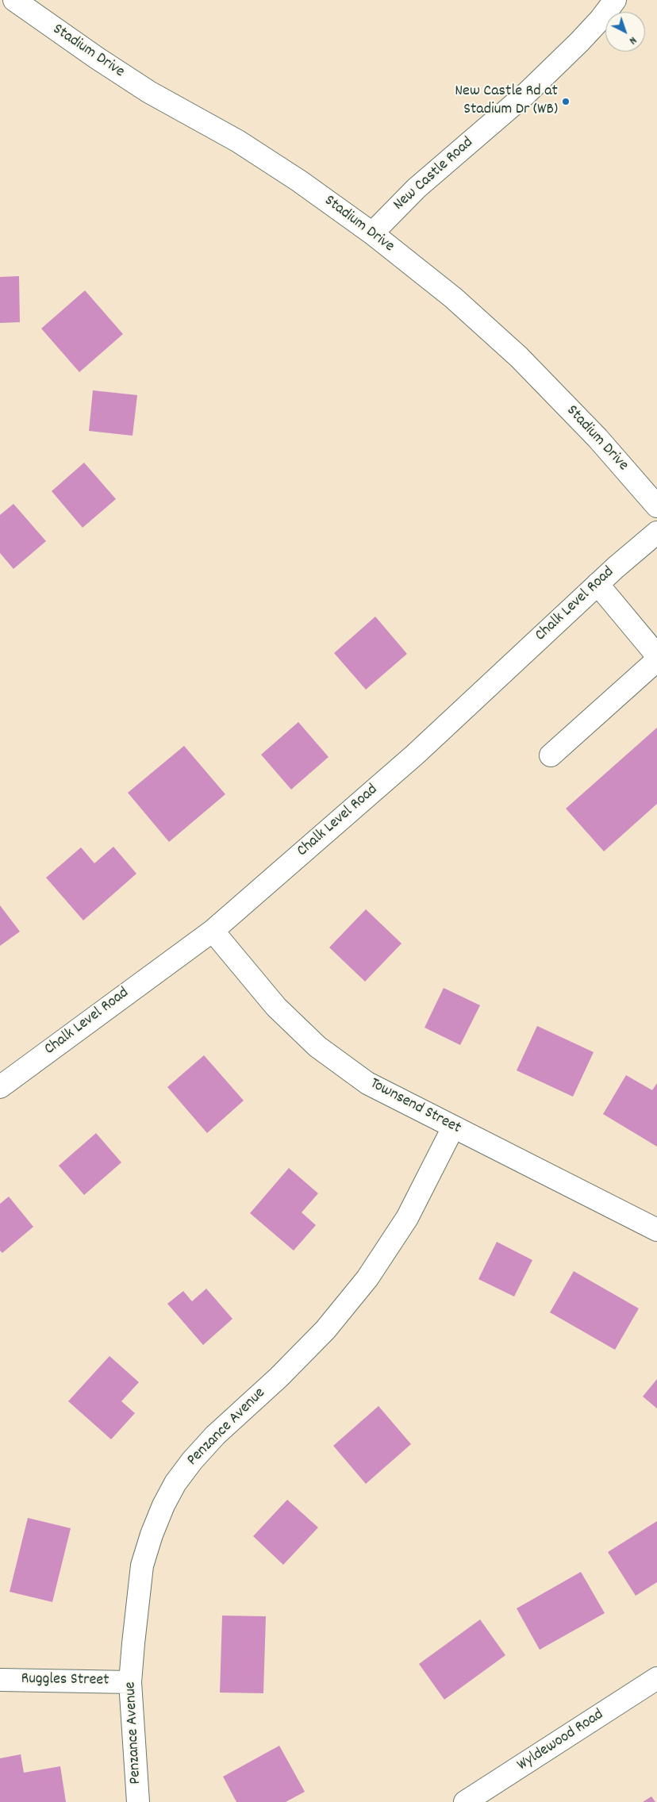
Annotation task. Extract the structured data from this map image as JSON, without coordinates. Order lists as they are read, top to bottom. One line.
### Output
{"streets":{"street":["Stadium Drive","New Castle Road","Chalk Level Road","Townsend Street","Penzance Avenue","Ruggles Street","Wyldewood Road"]},"crossings":[["Stadium Drive","New Castle Road"],["Chalk Level Road","Townsend Street"],["Townsend Street","Penzance Avenue"],["Penzance Avenue","Ruggles Street"]],"places":["New Castle Rd at Stadium Dr (WB)"],"north":"bottom right"}
